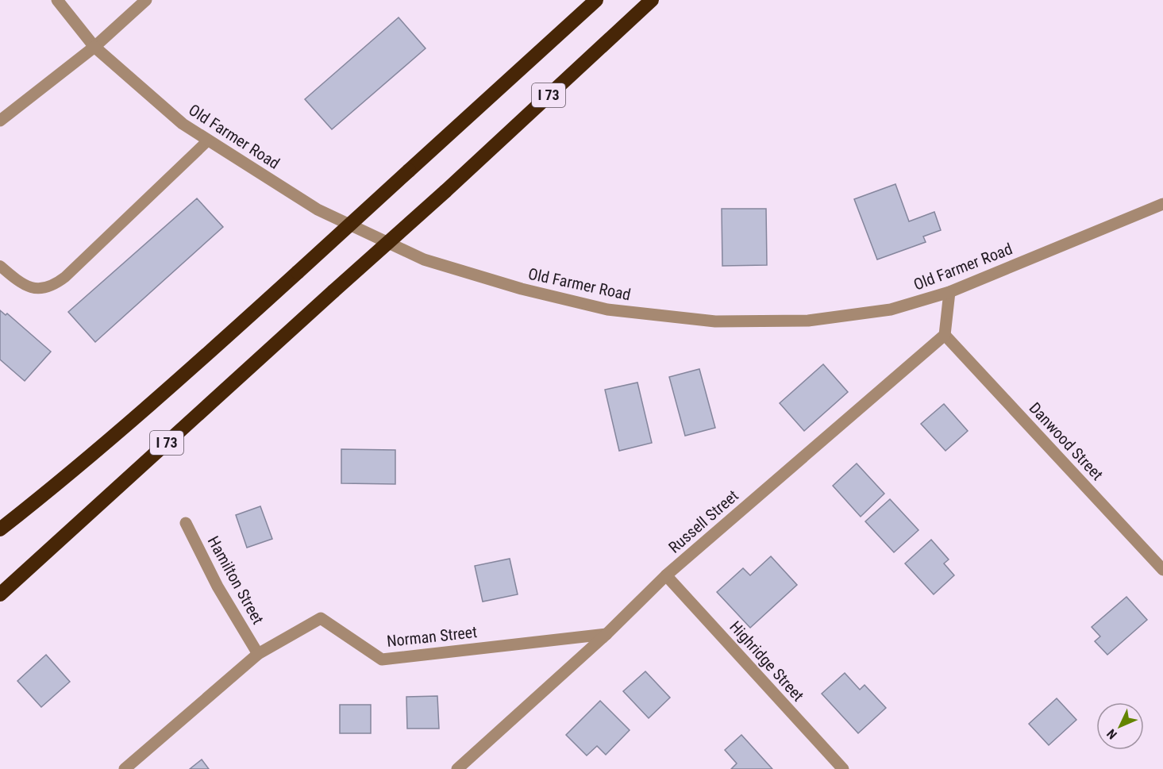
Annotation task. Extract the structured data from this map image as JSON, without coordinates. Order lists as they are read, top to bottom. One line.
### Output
{"streets":{"highway":["I 73"],"street":["Old Farmer Road","Danwood Street","Russell Street","Hamilton Street","Norman Street","Highridge Street"]},"crossings":[["Danwood Street","Russell Street"],["Russell Street","Norman Street"],["Russell Street","Highridge Street"],["Hamilton Street","Norman Street"]],"north":"bottom left"}
